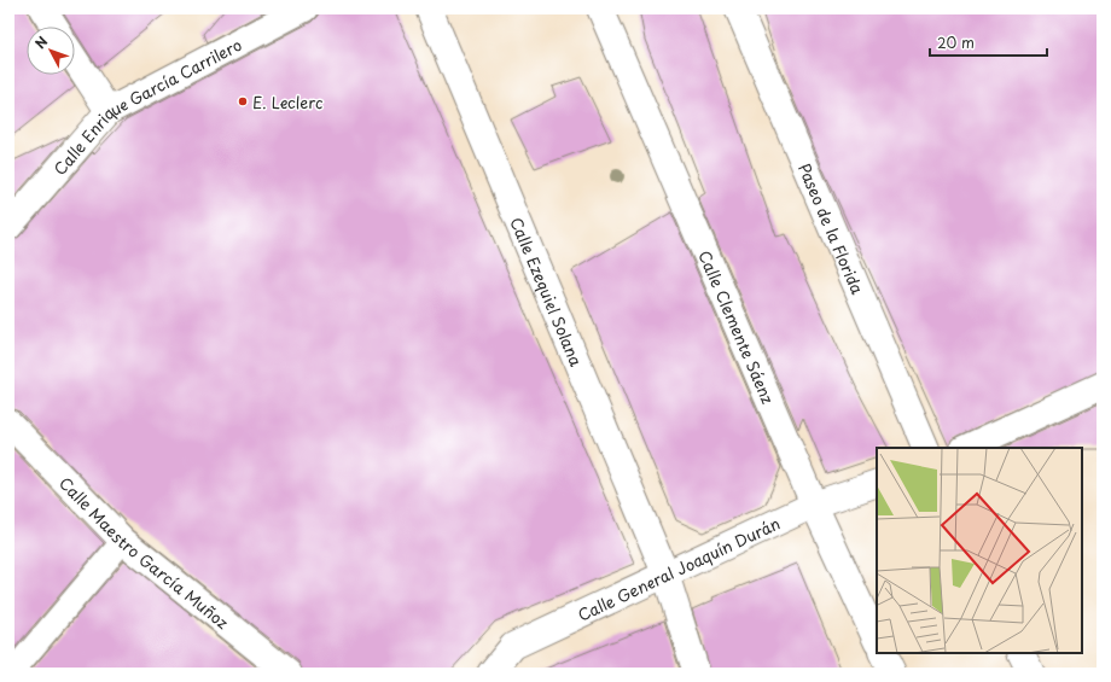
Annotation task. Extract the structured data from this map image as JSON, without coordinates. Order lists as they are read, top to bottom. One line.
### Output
{"streets":{"street":["Calle Enrique García Carrilero","Paseo de la Florida","Calle Ezequiel Solana","Calle Clemente Sáenz","Calle Maestro García Muñoz","Calle General Joaquín Durán"]},"crossings":[["Calle Ezequiel Solana","Calle General Joaquín Durán"],["Calle Clemente Sáenz","Calle General Joaquín Durán"]],"places":["E. Leclerc"],"scale_bar":"20 m","north":"top left"}
